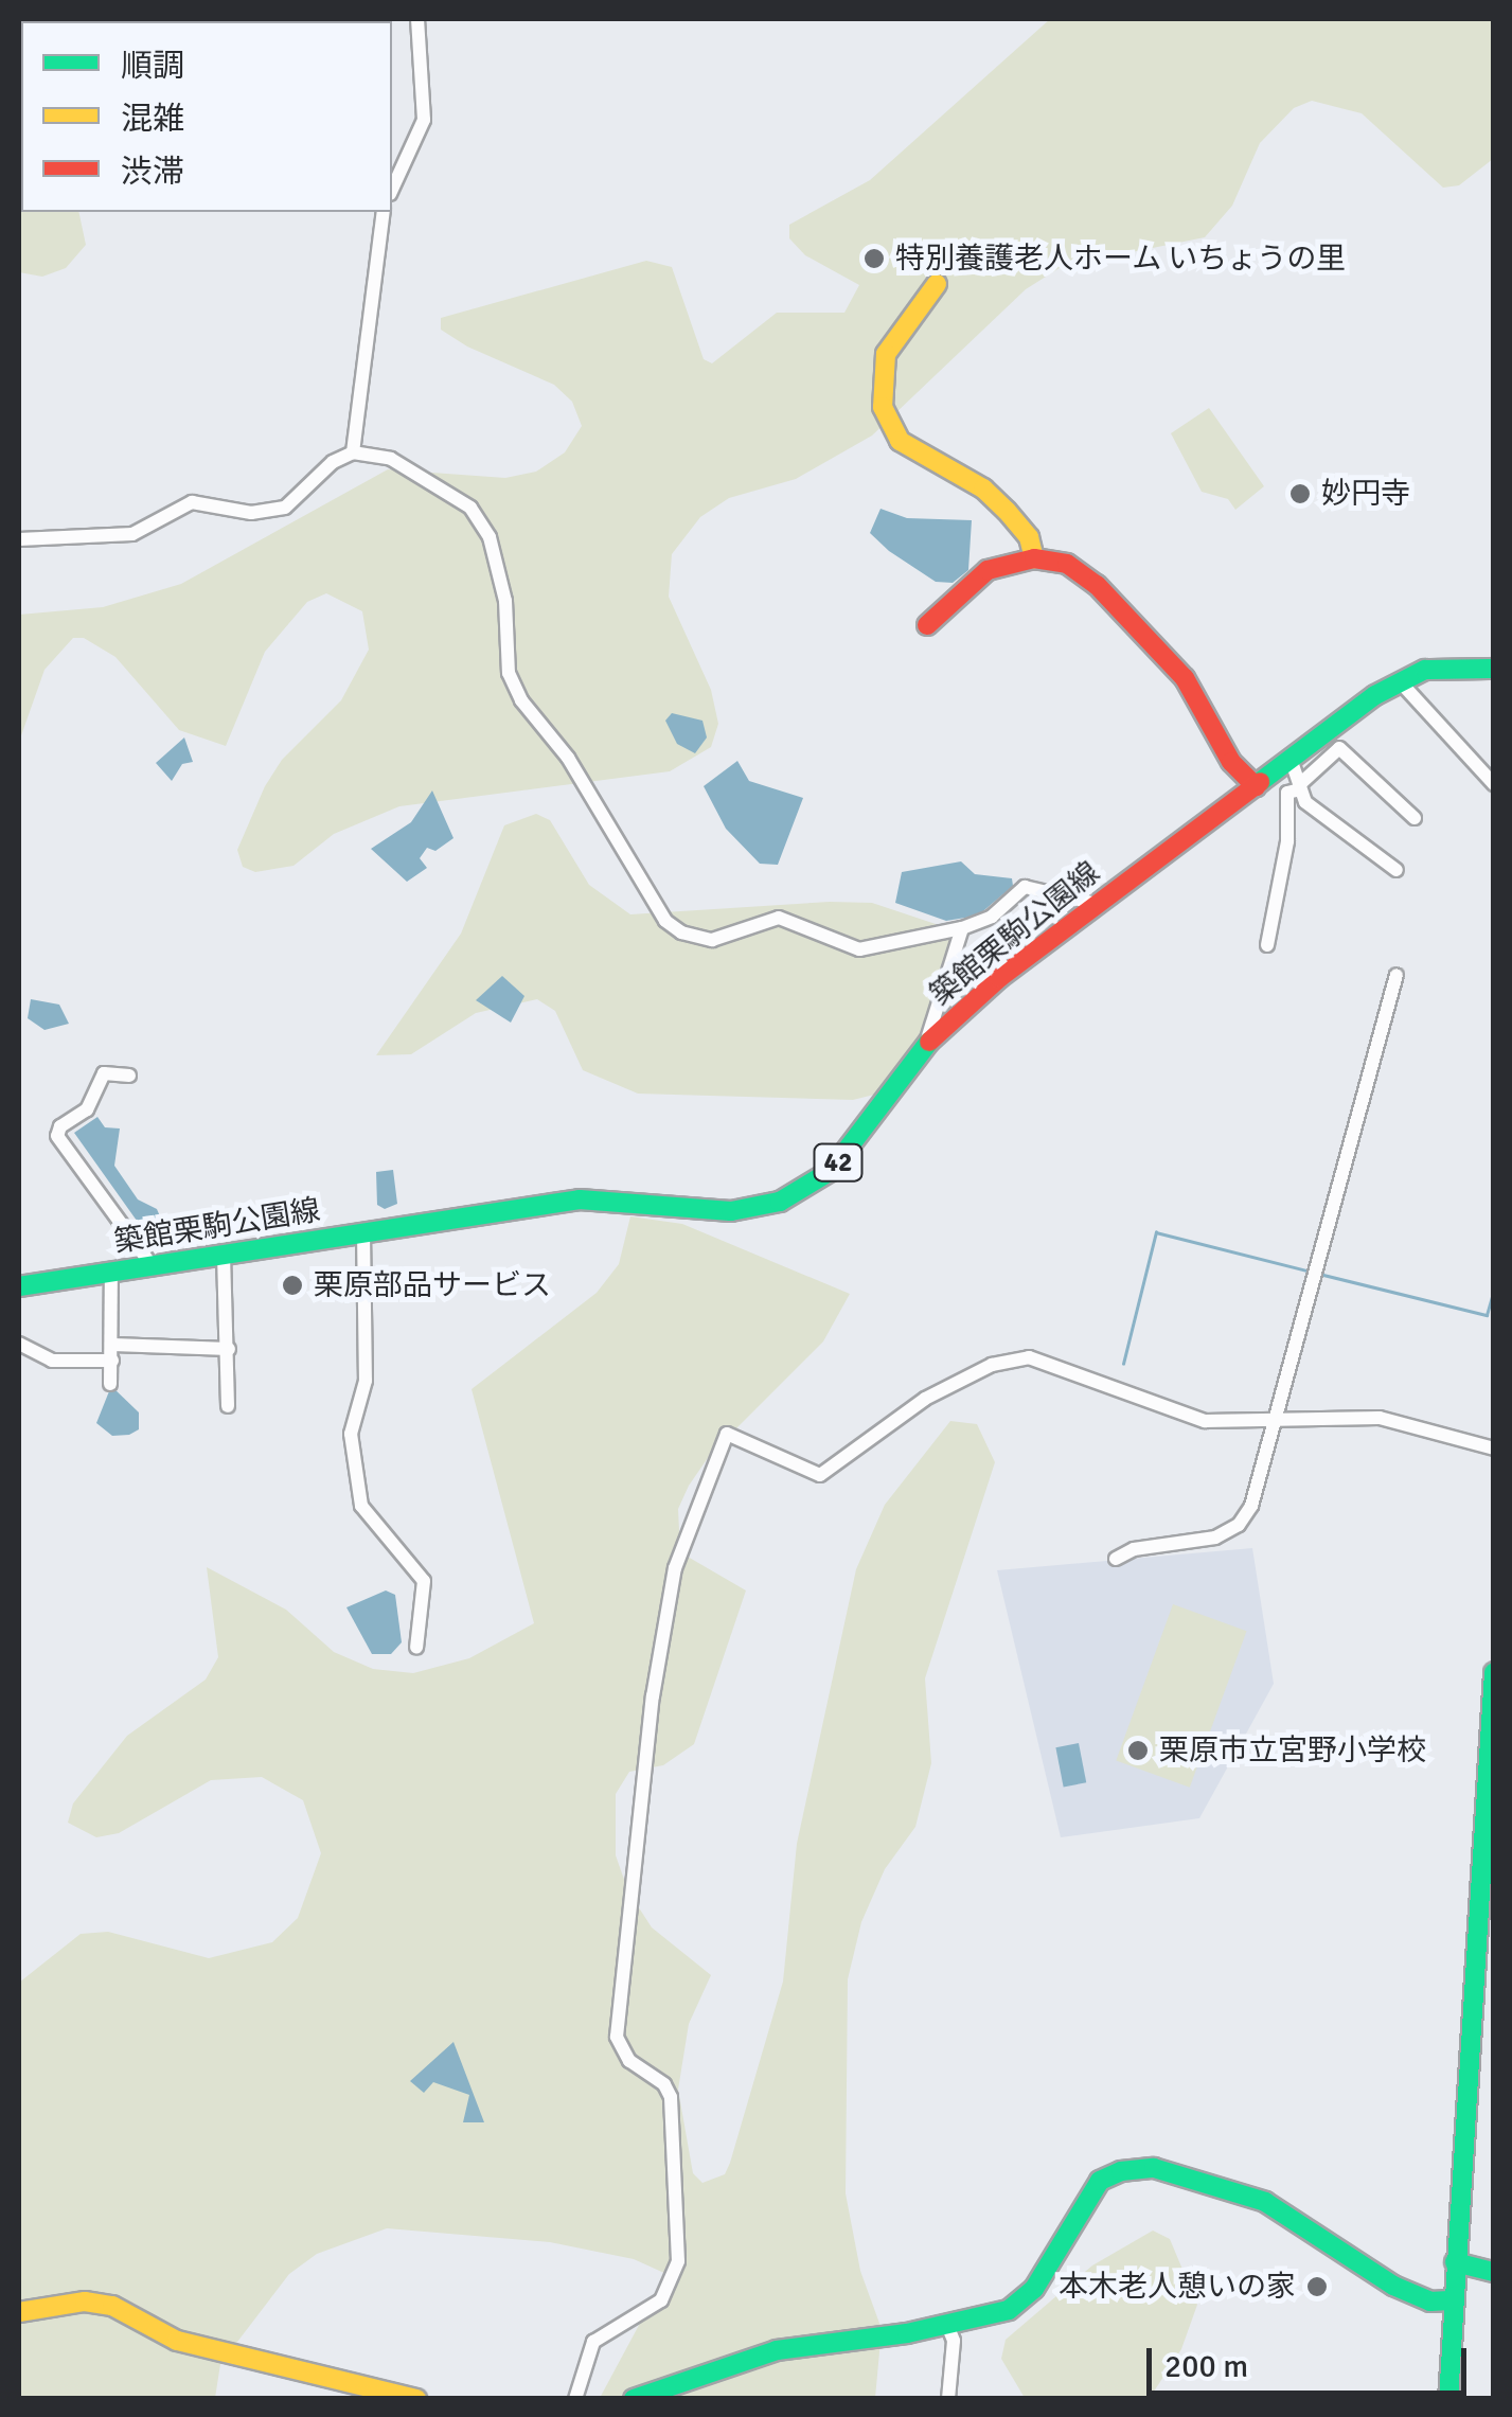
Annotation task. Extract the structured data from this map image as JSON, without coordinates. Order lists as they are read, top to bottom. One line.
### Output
{"streets":{"street":["築館栗駒公園線","42"]},"places":["特別養護老人ホーム いちょうの里","妙円寺","栗原部品サービス","栗原市立宮野小学校","本木老人憩いの家"],"legend":["順調","混雑","渋滞"],"scale_bar":"200 m"}
